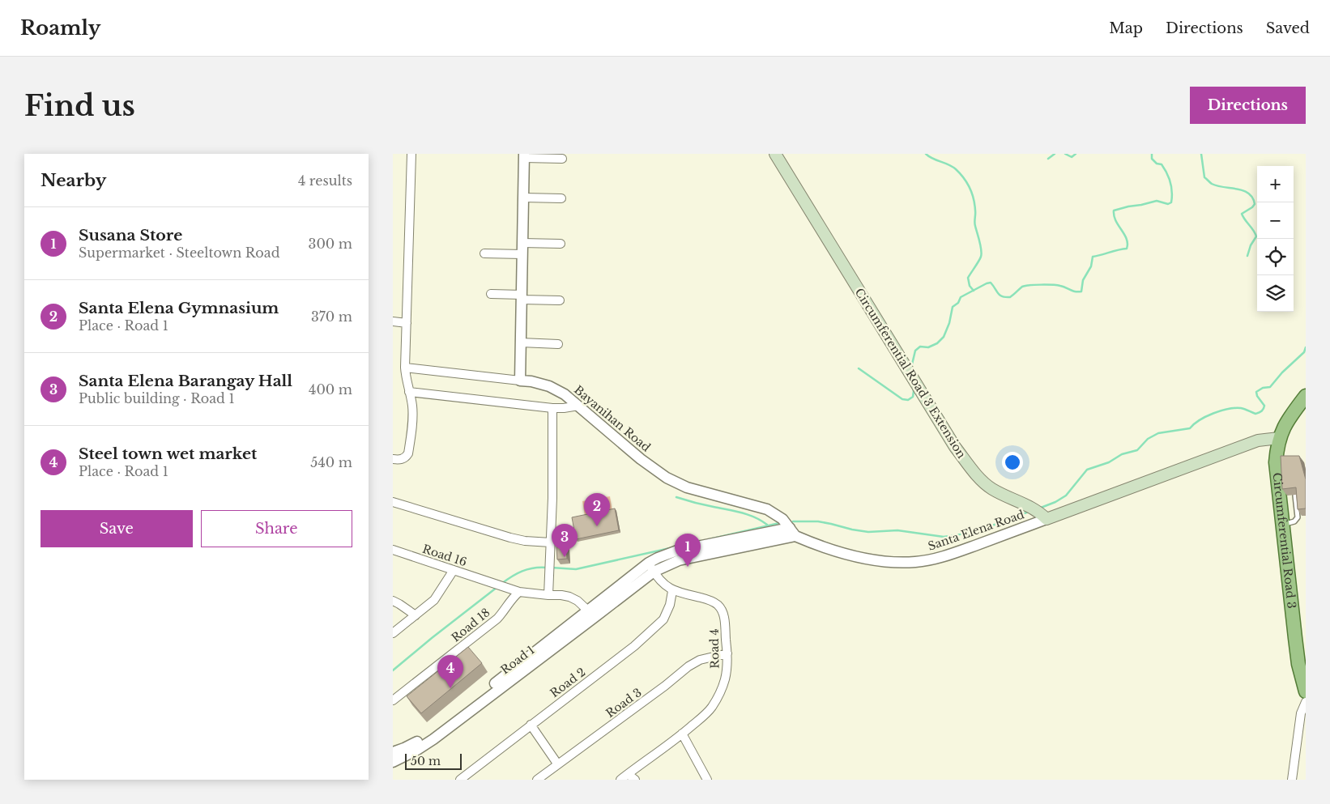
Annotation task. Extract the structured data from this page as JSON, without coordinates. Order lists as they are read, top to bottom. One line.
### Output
{"streets":{"main road":["Circumferential Road 3 Extension","Circumferential Road 3"],"street":["Bayanihan Road","Santa Elena Road","Road 16","Road 18","Road 4","Road 1","Road 2","Road 3"]},"crossings":[["Circumferential Road 3 Extension","Santa Elena Road"],["Bayanihan Road","Santa Elena Road"],["Bayanihan Road","Road 1"],["Santa Elena Road","Road 1"],["Road 16","Road 18"],["Road 16","Road 1"],["Road 4","Road 1"],["Road 4","Road 2"],["Road 4","Road 3"]],"scale_bar":"50 m","page":{"header":"Roamly","nav":["Map","Directions","Saved"],"buttons":["Directions",["Save","Share"]],"title":"Find us","heading":["Nearby","4 results"],"map_buttons":["+","−"],"list":[{"mark":"1","name":"Susana Store","note":"Supermarket · Steeltown Road","value":"300 m"},{"mark":"2","name":"Santa Elena Gymnasium","note":"Place · Road 1","value":"370 m"},{"mark":"3","name":"Santa Elena Barangay Hall","note":"Public building · Road 1","value":"400 m"},{"mark":"4","name":"Steel town wet market","note":"Place · Road 1","value":"540 m"}],"pins":["2","3","1","4"],"scale":"50 m"}}
